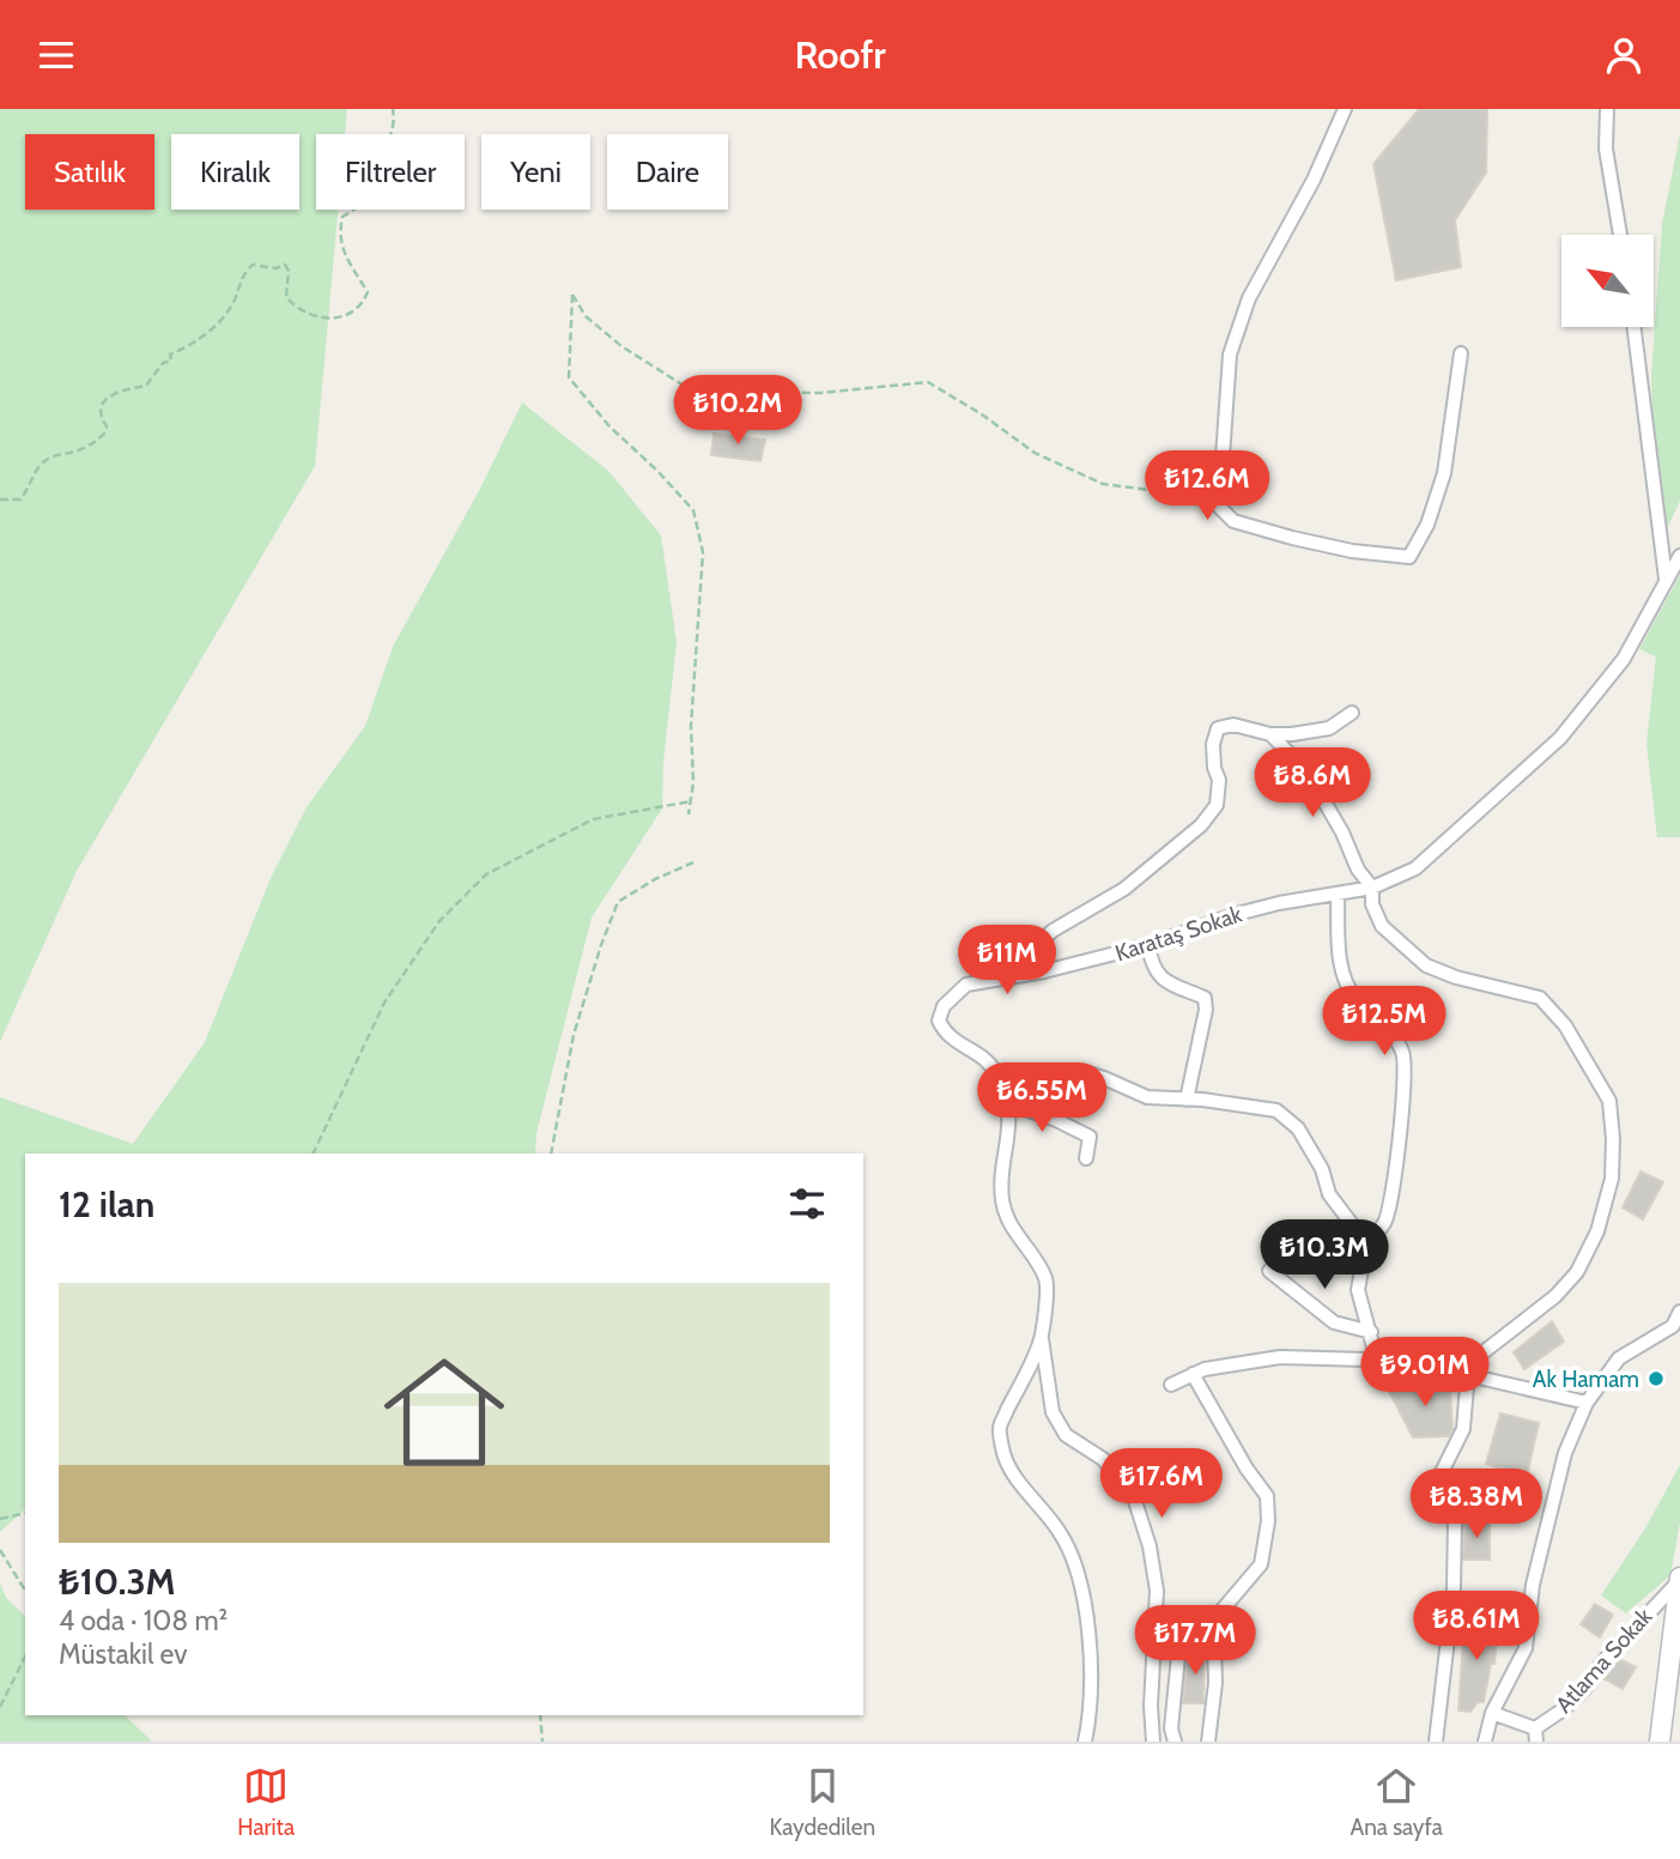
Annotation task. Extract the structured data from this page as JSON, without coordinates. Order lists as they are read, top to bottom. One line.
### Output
{"streets":{"street":["Karataş Sokak","Atlama Sokak"]},"places":["Ak Hamam"],"north":"top left","page":{"header":"Roofr","chip":["Satılık","Kiralık","Filtreler","Yeni","Daire"],"price":["₺10.2M","₺12.6M","₺8.6M","₺11M","₺12.5M","₺6.55M","₺10.3M","₺9.01M","₺17.6M","₺8.38M","₺8.61M","₺17.7M"],"heading":"12 ilan","list":[{"name":"₺10.3M","note":"4 oda · 108 m² · Müstakil ev"}],"tabs":["Harita","Kaydedilen","Ana sayfa"]}}
